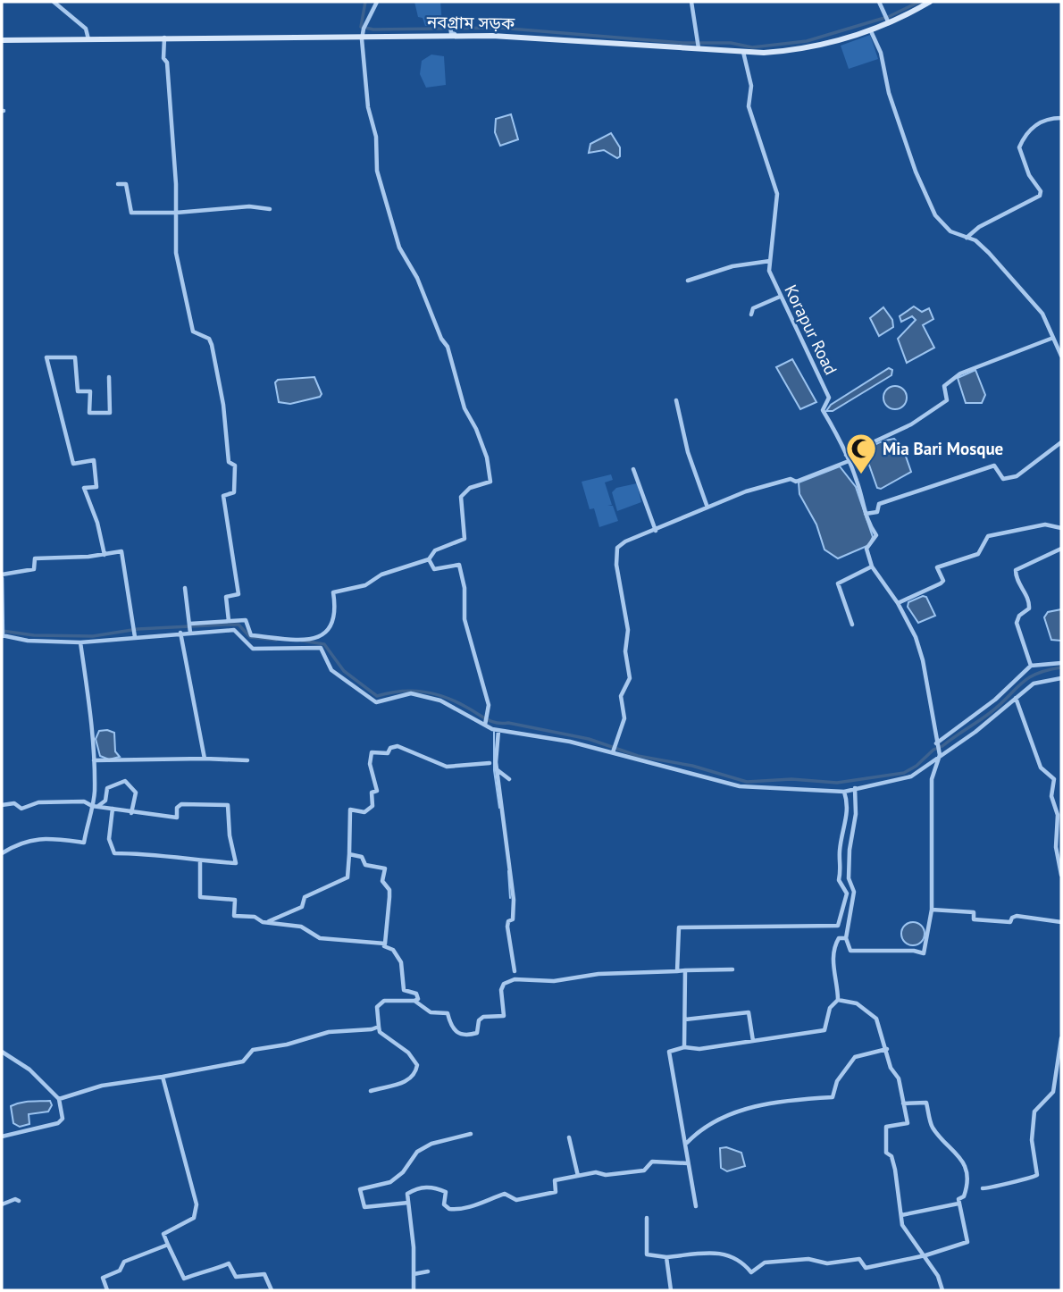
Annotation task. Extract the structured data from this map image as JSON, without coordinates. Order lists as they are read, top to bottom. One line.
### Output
{"streets":{"main road":["নবগ্রাম সড়ক"],"street":["Korapur Road"]},"crossings":[["নবগ্রাম সড়ক","Korapur Road"]],"places":{"mosque":["Mia Bari Mosque"]}}
